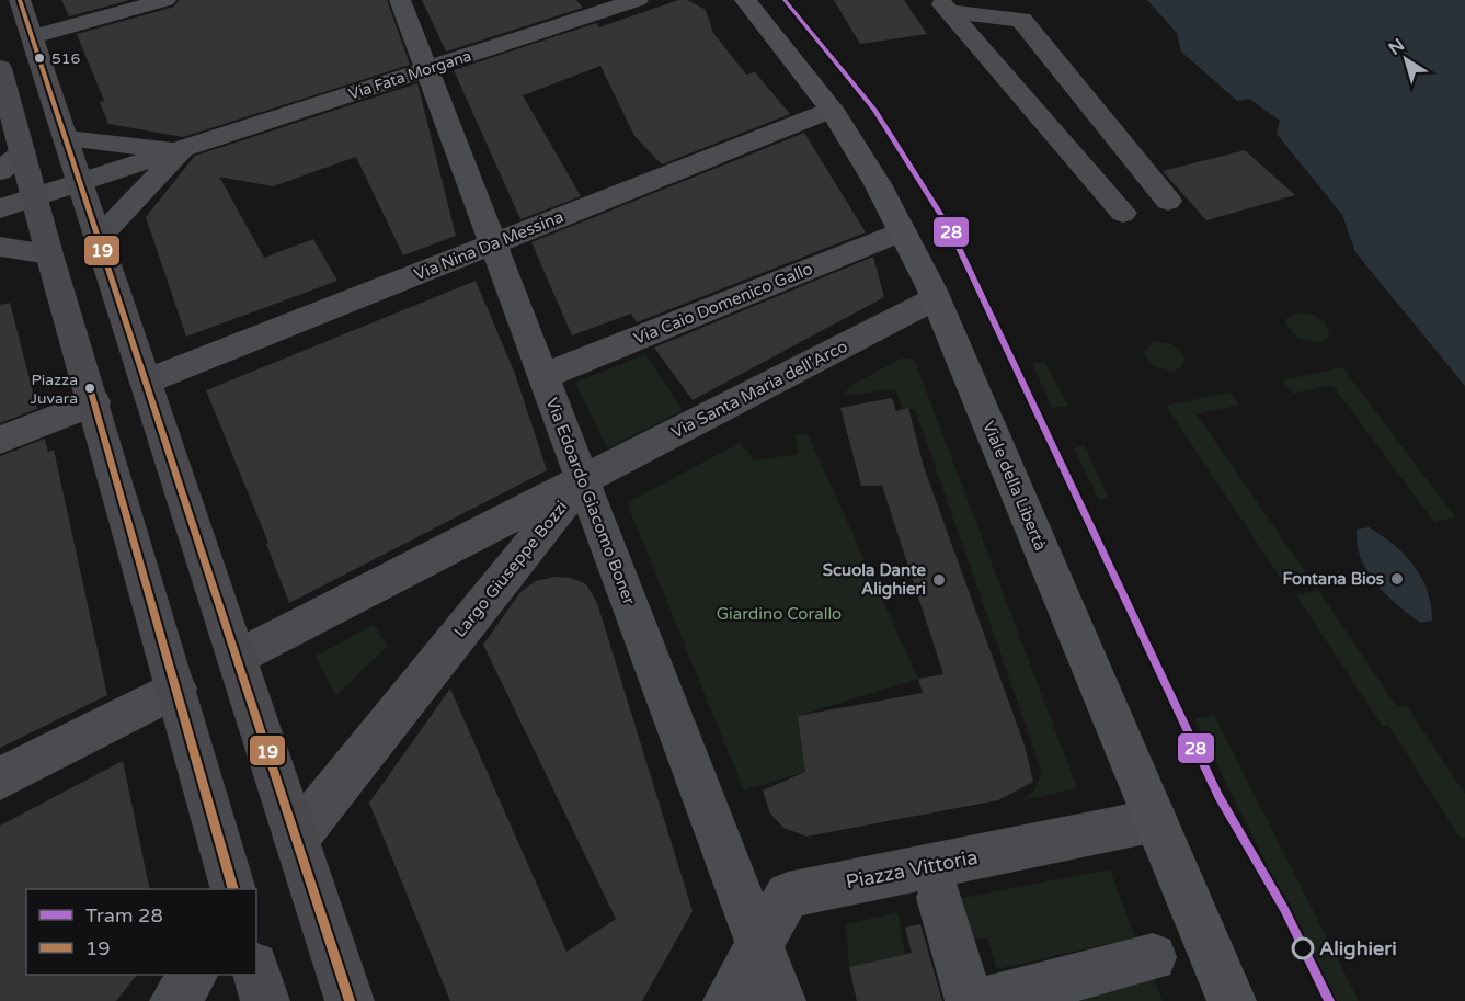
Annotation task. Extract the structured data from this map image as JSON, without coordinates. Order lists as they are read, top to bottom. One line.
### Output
{"streets":{"main road":["Viale della Libertà"],"street":["Via Fata Morgana","Via Nina Da Messina","Via Caio Domenico Gallo","Via Santa Maria dell'Arco","Via Edoardo Giacomo Boner","Largo Giuseppe Bozzi","Piazza Vittoria"]},"crossings":[["Via Fata Morgana","Via Edoardo Giacomo Boner"],["Via Nina Da Messina","Viale della Libertà"],["Via Nina Da Messina","Via Edoardo Giacomo Boner"],["Via Caio Domenico Gallo","Viale della Libertà"],["Via Caio Domenico Gallo","Via Edoardo Giacomo Boner"],["Via Santa Maria dell'Arco","Viale della Libertà"],["Via Santa Maria dell'Arco","Via Edoardo Giacomo Boner"],["Via Santa Maria dell'Arco","Largo Giuseppe Bozzi"],["Viale della Libertà","Piazza Vittoria"],["Via Edoardo Giacomo Boner","Largo Giuseppe Bozzi"],["Via Edoardo Giacomo Boner","Piazza Vittoria"]],"parks":["Giardino Corallo"],"places":["516","Piazza Juvara","Fontana Bios","Scuola Dante Alighieri","Alighieri"],"lines":["tram line 28","transit line 19"],"legend":["Tram 28","19"],"north":"top left"}
